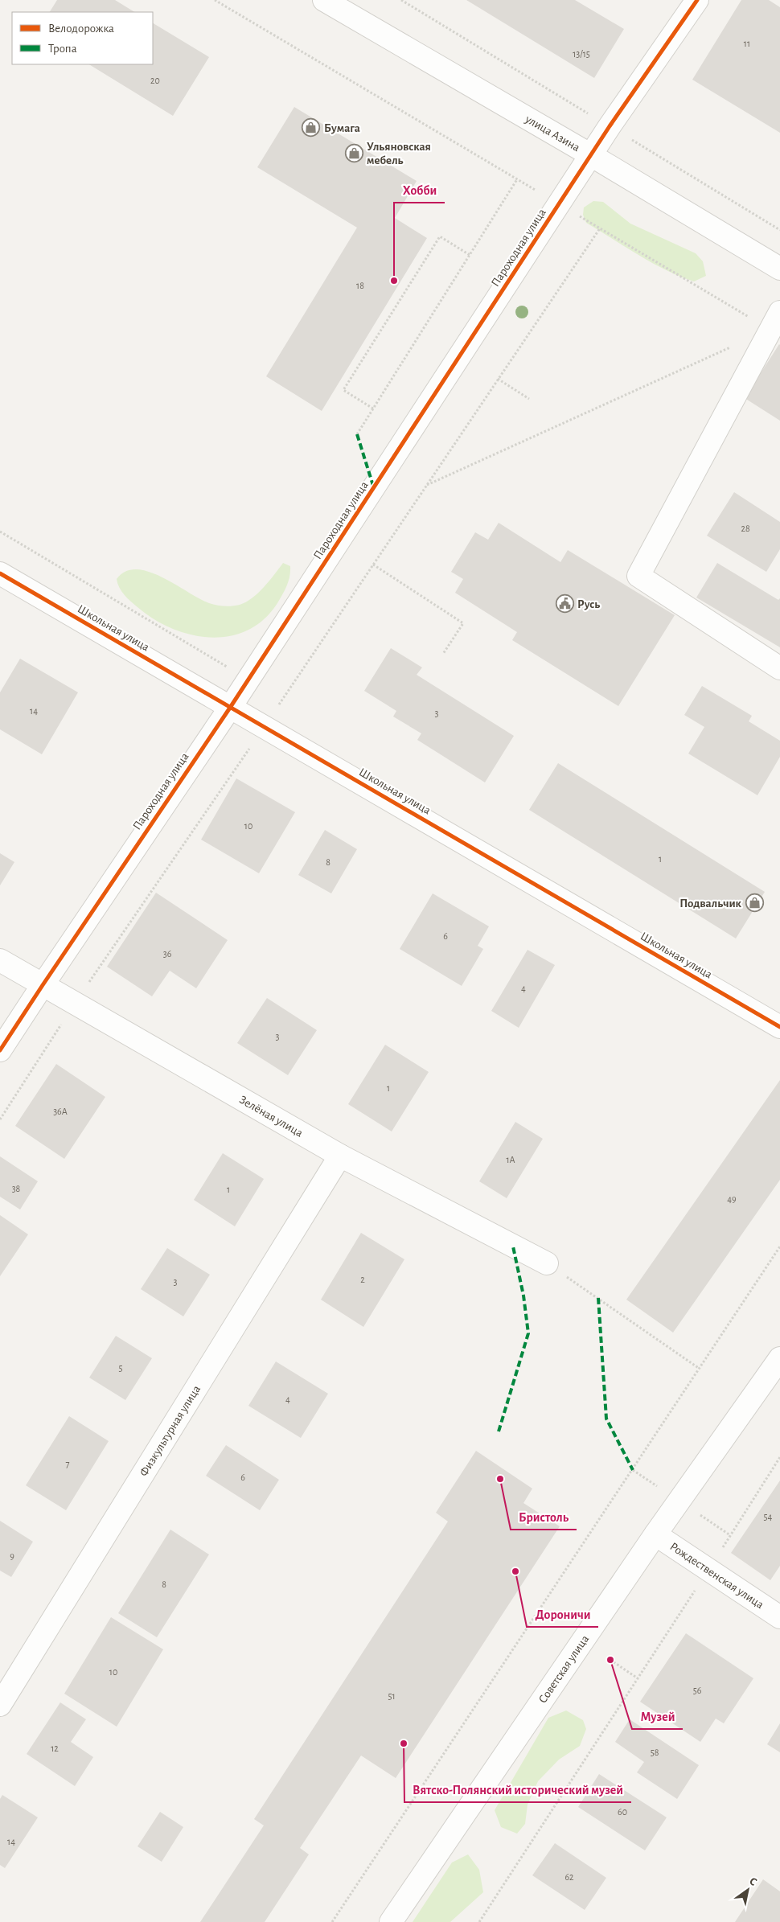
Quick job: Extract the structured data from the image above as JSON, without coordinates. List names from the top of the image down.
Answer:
{
  "streets": {
    "street": [
      "улица Азина",
      "Пароходная улица",
      "Школьная улица",
      "Зелёная улица",
      "Физкультурная улица",
      "Рождественская улица",
      "Советская улица"
    ]
  },
  "crossings": [
    ["улица Азина", "Пароходная улица"],
    ["Пароходная улица", "Школьная улица"],
    ["Пароходная улица", "Зелёная улица"],
    ["Зелёная улица", "Физкультурная улица"],
    ["Рождественская улица", "Советская улица"]
  ],
  "places": {
    "shop": ["Бумага", "Ульяновская мебель", "Подвальчик"],
    "other": [
      "Хобби",
      "Бристоль",
      "Дороничи",
      "Музей",
      "Вятско-Полянский исторический музей"
    ],
    "public building": ["Русь"]
  },
  "house_numbers": [
    "11",
    "13/15",
    "20",
    "18",
    "28",
    "14",
    "3",
    "10",
    "1",
    "8",
    "6",
    "36",
    "4",
    "3",
    "1",
    "36А",
    "1А",
    "38",
    "1",
    "49",
    "2",
    "3",
    "5",
    "4",
    "7",
    "6",
    "54",
    "9",
    "8",
    "10",
    "56",
    "51",
    "12",
    "58",
    "60",
    "14",
    "62"
  ],
  "legend": ["Велодорожка", "Тропа"],
  "north": "top right"
}
